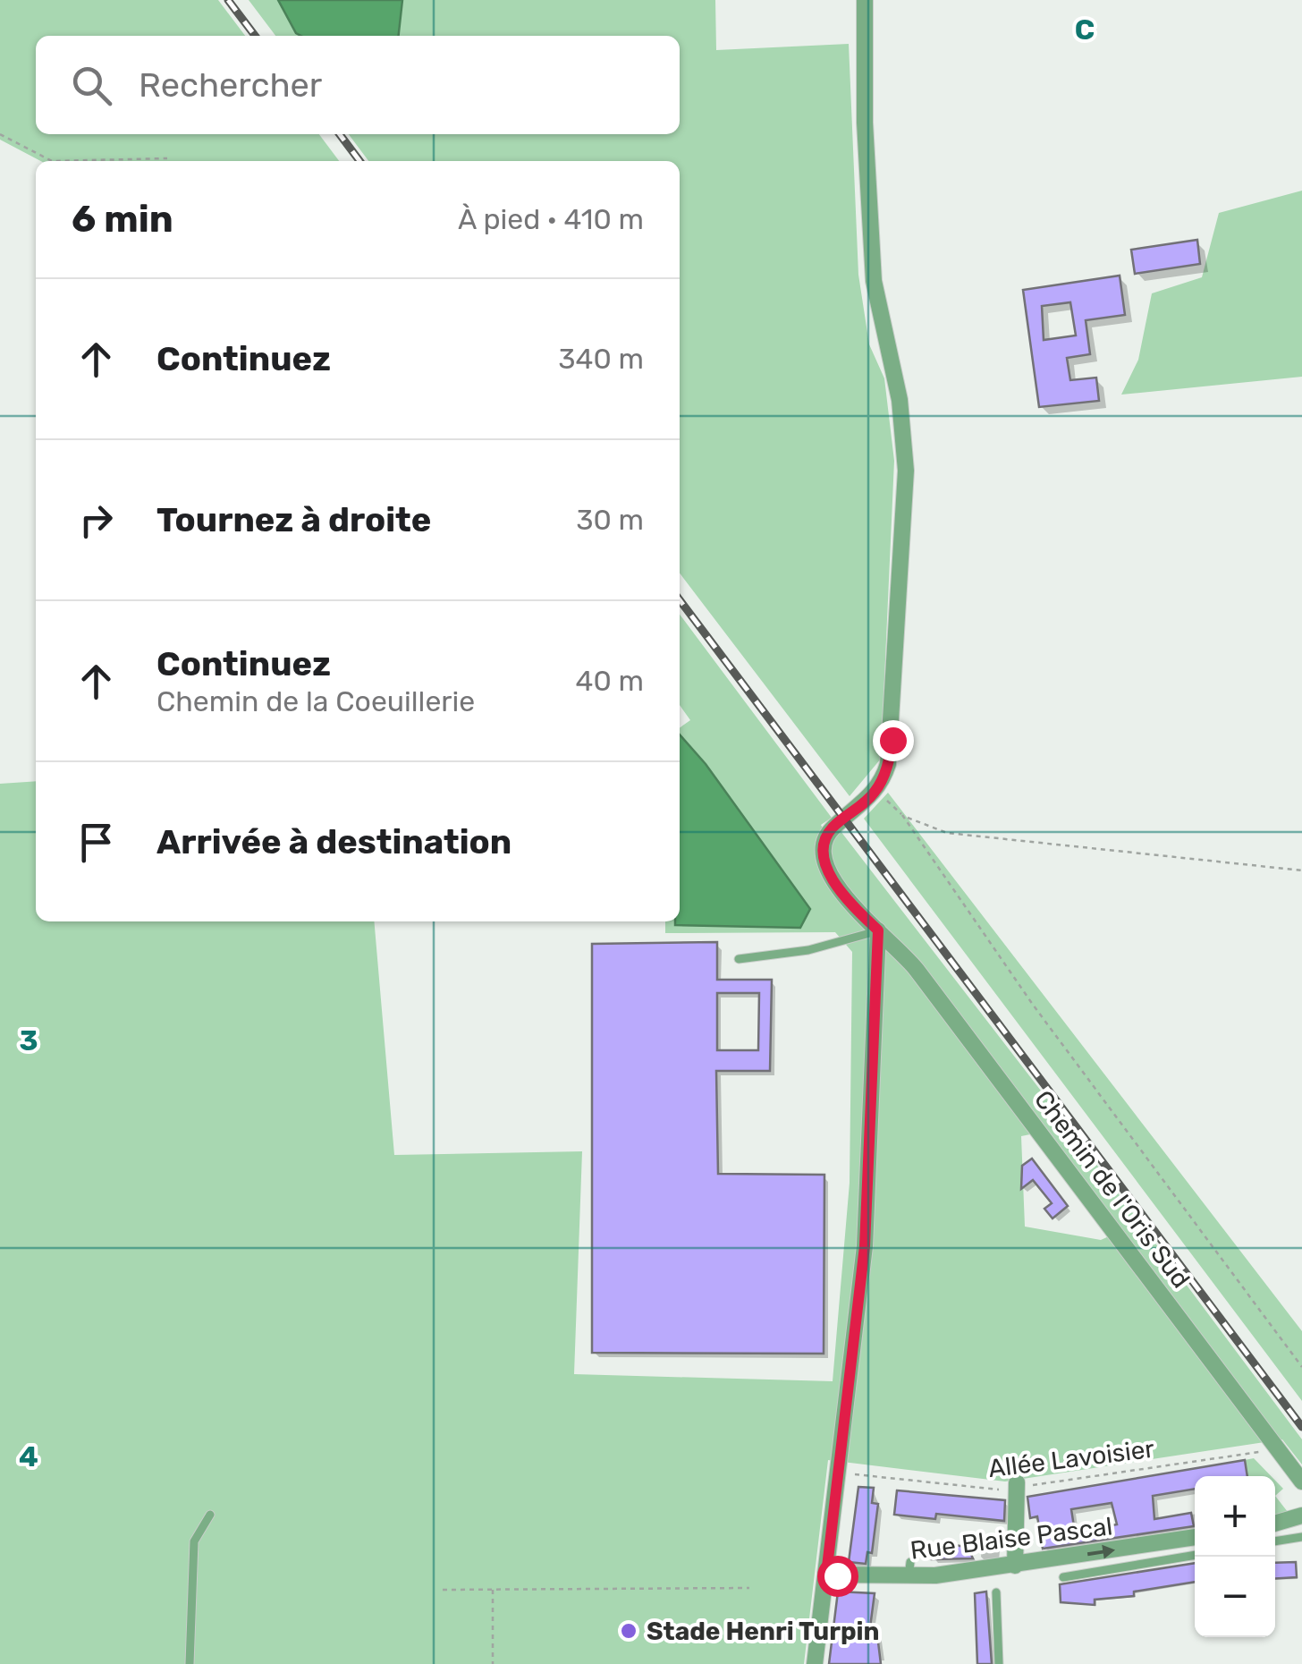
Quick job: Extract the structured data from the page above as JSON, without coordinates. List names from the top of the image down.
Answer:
{
  "streets": {
    "street": ["Chemin de l'Oris Sud", "Rue Blaise Pascal"],
    "path": ["Allée Lavoisier"]
  },
  "one_way": ["Rue Blaise Pascal"],
  "places": ["Stade Henri Turpin"],
  "page": {
    "search": "Rechercher",
    "heading": ["6 min", "À pied · 410 m"],
    "list": [
      ["Continuez", "340 m"],
      ["Tournez à droite", "30 m"],
      ["Continuez", "Chemin de la Coeuillerie", "40 m"],
      "Arrivée à destination"
    ],
    "map_buttons": ["+", "−"]
  },
  "grid": {
    "columns": ["C"],
    "rows": ["3", "4"]
  }
}
